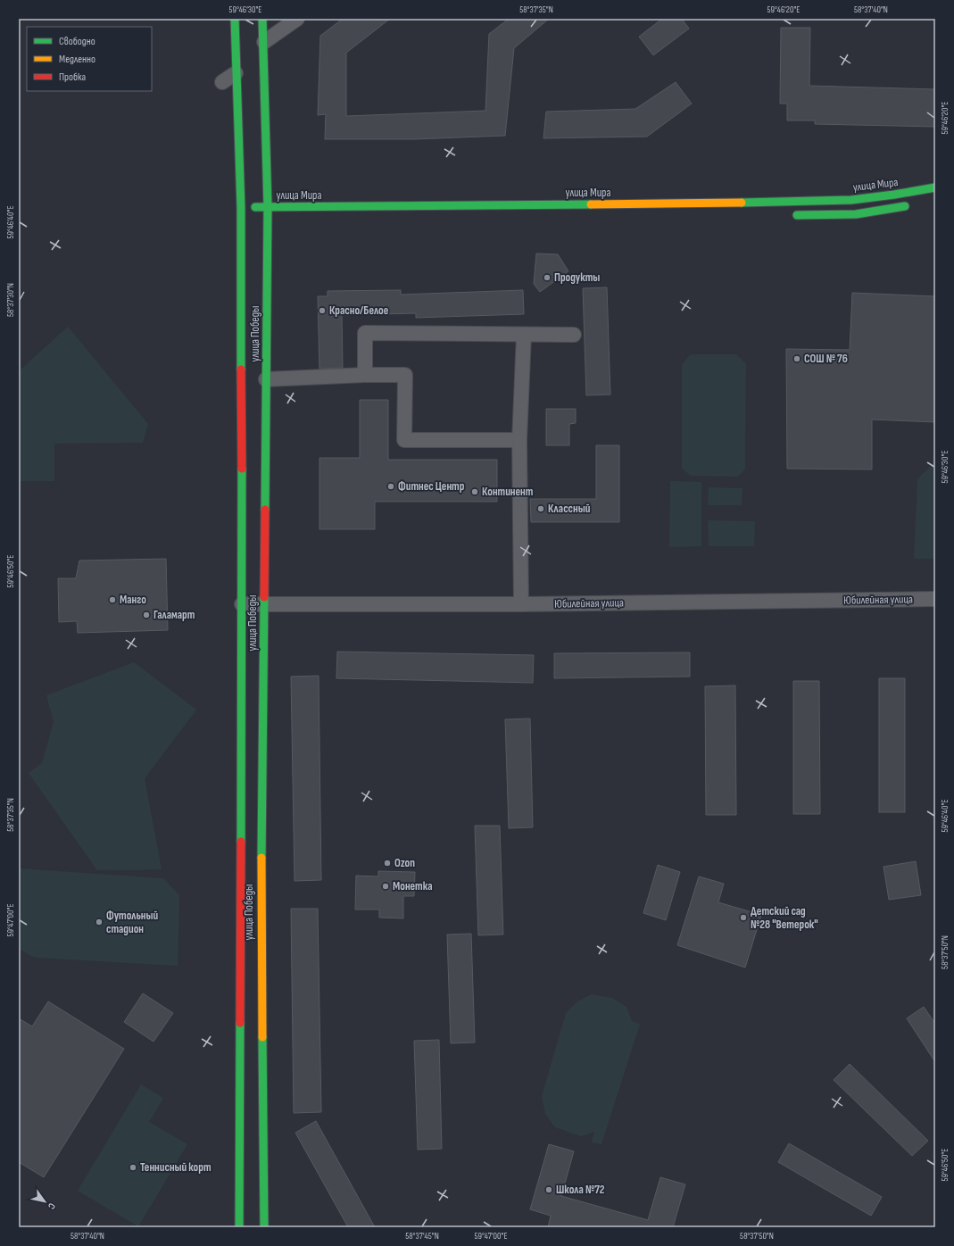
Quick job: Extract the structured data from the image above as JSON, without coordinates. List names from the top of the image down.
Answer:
{
  "streets": {
    "street": ["улица Мира", "улица Победы", "Юбилейная улица"]
  },
  "crossings": [
    ["улица Мира", "улица Победы"],
    ["улица Победы", "Юбилейная улица"]
  ],
  "places": [
    "Продукты",
    "Красно/Белое",
    "СОШ № 76",
    "Фитнес Центр",
    "Континент",
    "Классный",
    "Манго",
    "Галамарт",
    "Ozon",
    "Монетка",
    "Детский сад №28 \"Ветерок\"",
    "Футольный стадион",
    "Теннисный корт",
    "Школа №72"
  ],
  "legend": ["Свободно", "Медленно", "Пробка"],
  "north": "bottom right",
  "coordinates": [
    "59°46'30\"E",
    "58°37'35\"N",
    "59°46'20\"E",
    "58°37'40\"N",
    "59°46'40\"E",
    "58°37'30\"N",
    "59°46'50\"E",
    "59°47'00\"E",
    "58°37'50\"N",
    "58°37'45\"N"
  ]
}
